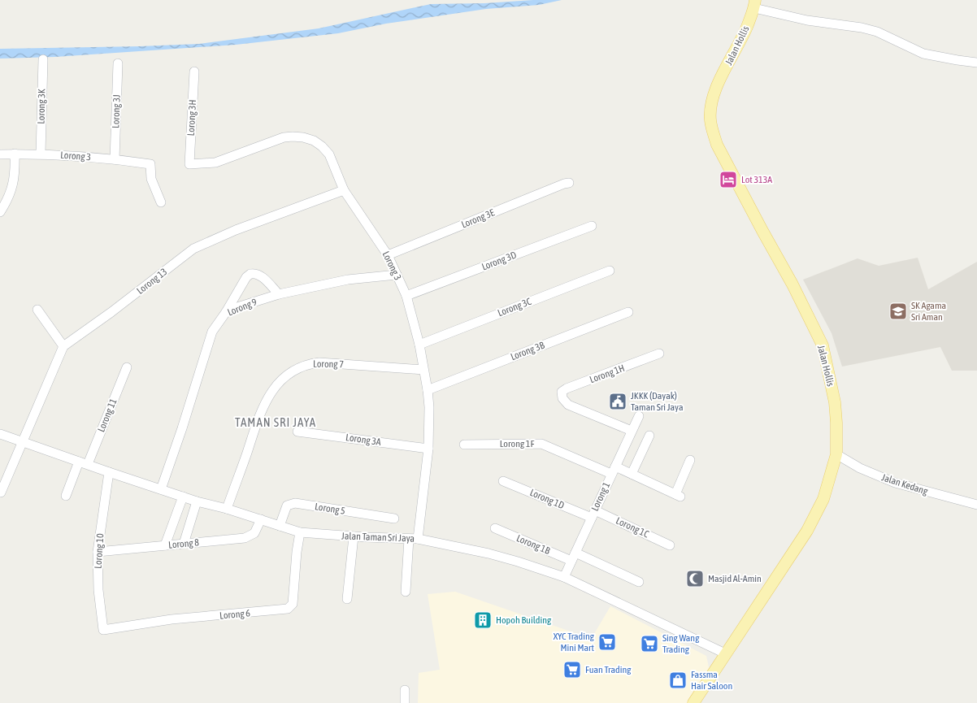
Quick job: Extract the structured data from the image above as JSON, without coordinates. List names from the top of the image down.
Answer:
{
  "streets": {
    "main road": ["Jalan Hollis"],
    "street": [
      "Lorong 3K",
      "Lorong 3J",
      "Lorong 3H",
      "Lorong 3",
      "Lorong 3E",
      "Lorong 3D",
      "Lorong 13",
      "Lorong 9",
      "Lorong 3C",
      "Lorong 3B",
      "Lorong 7",
      "Lorong 1H",
      "Lorong 11",
      "Lorong 3A",
      "Lorong 1F",
      "Jalan Kedang",
      "Lorong 1",
      "Lorong 1D",
      "Lorong 5",
      "Lorong 1C",
      "Jalan Taman Sri Jaya",
      "Lorong 8",
      "Lorong 1B",
      "Lorong 10",
      "Lorong 6"
    ]
  },
  "crossings": [
    ["Jalan Hollis", "Jalan Kedang"],
    ["Jalan Hollis", "Jalan Taman Sri Jaya"],
    ["Lorong 3K", "Lorong 3"],
    ["Lorong 3J", "Lorong 3"],
    ["Lorong 3H", "Lorong 3"],
    ["Lorong 3", "Lorong 3E"],
    ["Lorong 3", "Lorong 3D"],
    ["Lorong 3", "Lorong 13"],
    ["Lorong 3", "Lorong 9"],
    ["Lorong 3", "Lorong 3C"],
    ["Lorong 3", "Lorong 3B"],
    ["Lorong 3", "Lorong 7"],
    ["Lorong 3", "Lorong 3A"],
    ["Lorong 3", "Jalan Taman Sri Jaya"],
    ["Lorong 9", "Jalan Taman Sri Jaya"],
    ["Lorong 7", "Jalan Taman Sri Jaya"],
    ["Lorong 1H", "Lorong 1"],
    ["Lorong 11", "Jalan Taman Sri Jaya"],
    ["Lorong 1F", "Lorong 1"],
    ["Lorong 1", "Lorong 1D"],
    ["Lorong 1", "Lorong 1C"],
    ["Lorong 1", "Jalan Taman Sri Jaya"],
    ["Lorong 1", "Lorong 1B"],
    ["Lorong 1D", "Lorong 1C"],
    ["Lorong 5", "Jalan Taman Sri Jaya"],
    ["Jalan Taman Sri Jaya", "Lorong 8"],
    ["Jalan Taman Sri Jaya", "Lorong 10"],
    ["Jalan Taman Sri Jaya", "Lorong 6"],
    ["Lorong 8", "Lorong 10"],
    ["Lorong 10", "Lorong 6"]
  ],
  "districts": ["TAMAN SRI JAYA"],
  "places": {
    "hotel": ["Lot 313A"],
    "school or university": ["SK Agama Sri Aman"],
    "public building": ["JKKK (Dayak) Taman Sri Jaya"],
    "mosque": ["Masjid Al-Amin"],
    "building": ["Hopoh Building"],
    "supermarket": ["XYC Trading Mini Mart", "Sing Wang Trading", "Fuan Trading"],
    "shop": ["Fassma Hair Saloon"]
  }
}
